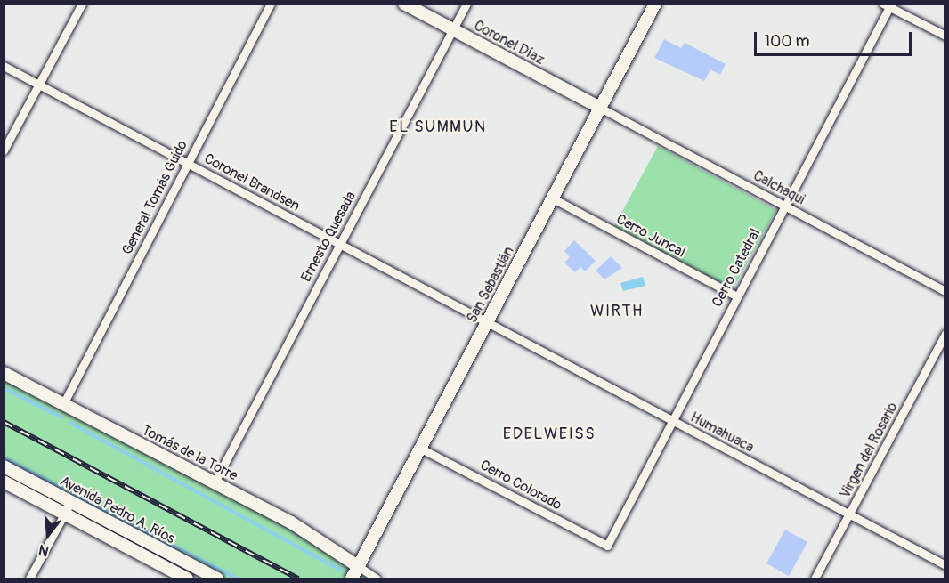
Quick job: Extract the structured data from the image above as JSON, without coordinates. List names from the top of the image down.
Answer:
{
  "streets": {
    "main road": [
      "Coronel Díaz",
      "San Sebastián",
      "Tomás de la Torre",
      "Avenida Pedro A. Ríos"
    ],
    "street": [
      "Coronel Brandsen",
      "Calchaqui",
      "General Tomás Guido",
      "Cerro Juncal",
      "Ernesto Quesada",
      "Cerro Catedral",
      "Humahuaca",
      "Virgen del Rosario",
      "Cerro Colorado"
    ]
  },
  "crossings": [
    ["Coronel Díaz", "Calchaqui"],
    ["Coronel Díaz", "Ernesto Quesada"],
    ["Coronel Díaz", "San Sebastián"],
    ["Coronel Brandsen", "General Tomás Guido"],
    ["Coronel Brandsen", "Ernesto Quesada"],
    ["Coronel Brandsen", "San Sebastián"],
    ["Coronel Brandsen", "Humahuaca"],
    ["Calchaqui", "Cerro Catedral"],
    ["Calchaqui", "San Sebastián"],
    ["General Tomás Guido", "Tomás de la Torre"],
    ["Cerro Juncal", "Cerro Catedral"],
    ["Cerro Juncal", "San Sebastián"],
    ["Ernesto Quesada", "Tomás de la Torre"],
    ["Cerro Catedral", "Humahuaca"],
    ["Cerro Catedral", "Cerro Colorado"],
    ["San Sebastián", "Humahuaca"],
    ["San Sebastián", "Tomás de la Torre"],
    ["San Sebastián", "Cerro Colorado"],
    ["Humahuaca", "Virgen del Rosario"]
  ],
  "districts": ["EL SUMMUN", "WIRTH", "EDELWEISS"],
  "scale_bar": "100 m",
  "north": "bottom"
}
